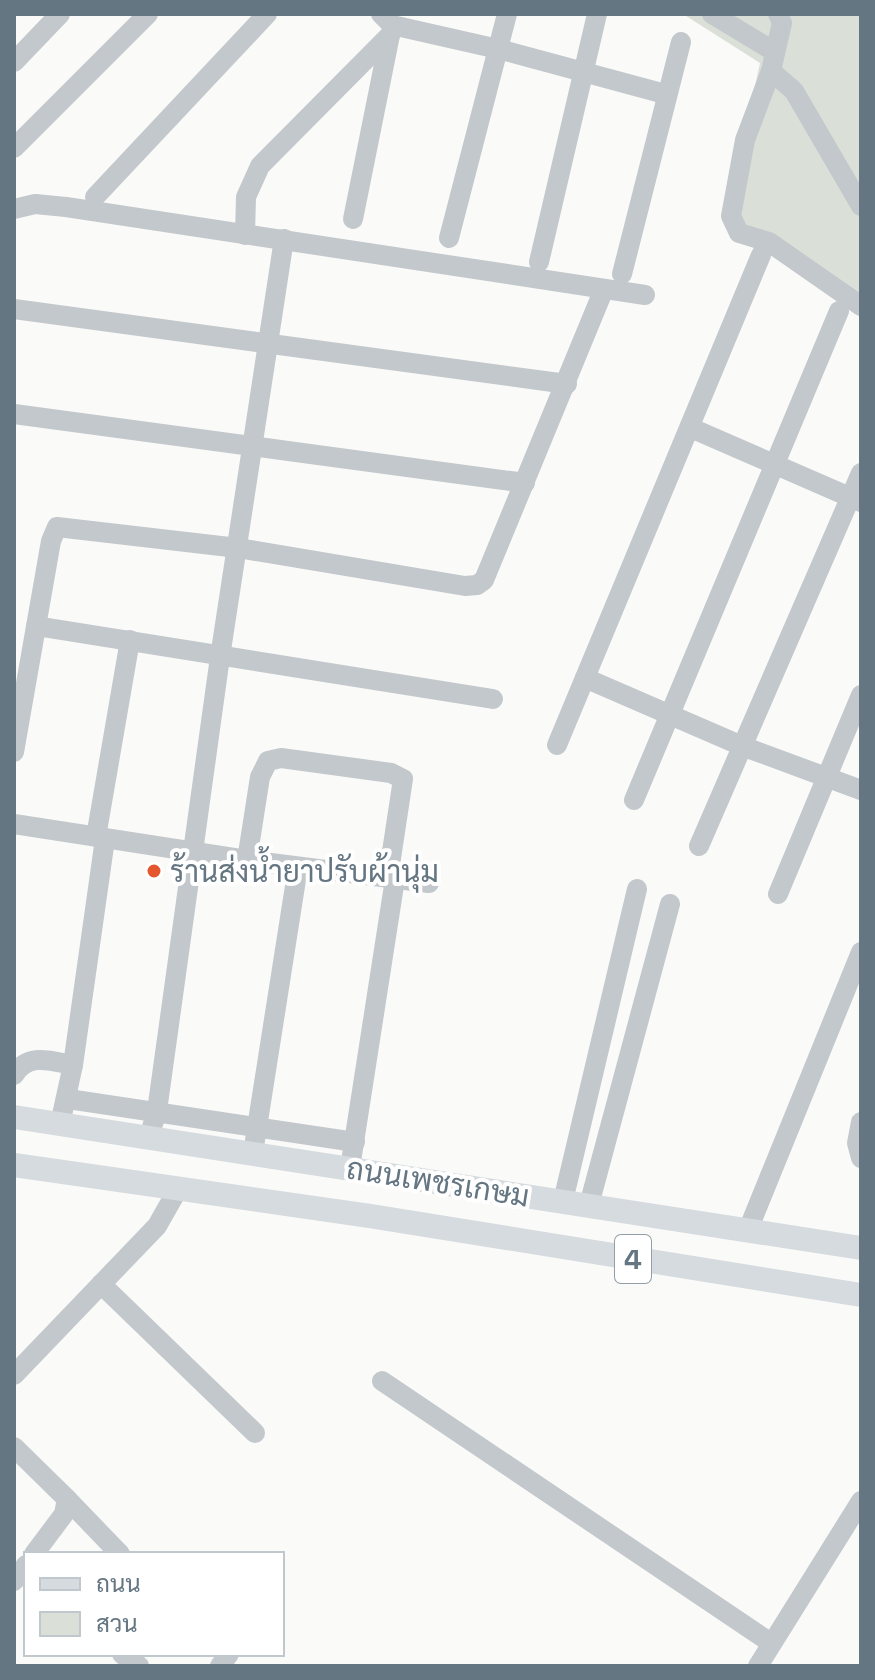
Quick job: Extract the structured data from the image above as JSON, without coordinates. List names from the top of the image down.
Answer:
{
  "streets": {
    "main road": ["ถนนเพชรเกษม", "4"]
  },
  "places": ["ร้านส่งน้ำยาปรับผ้านุ่ม"],
  "legend": ["ถนน", "สวน"]
}
